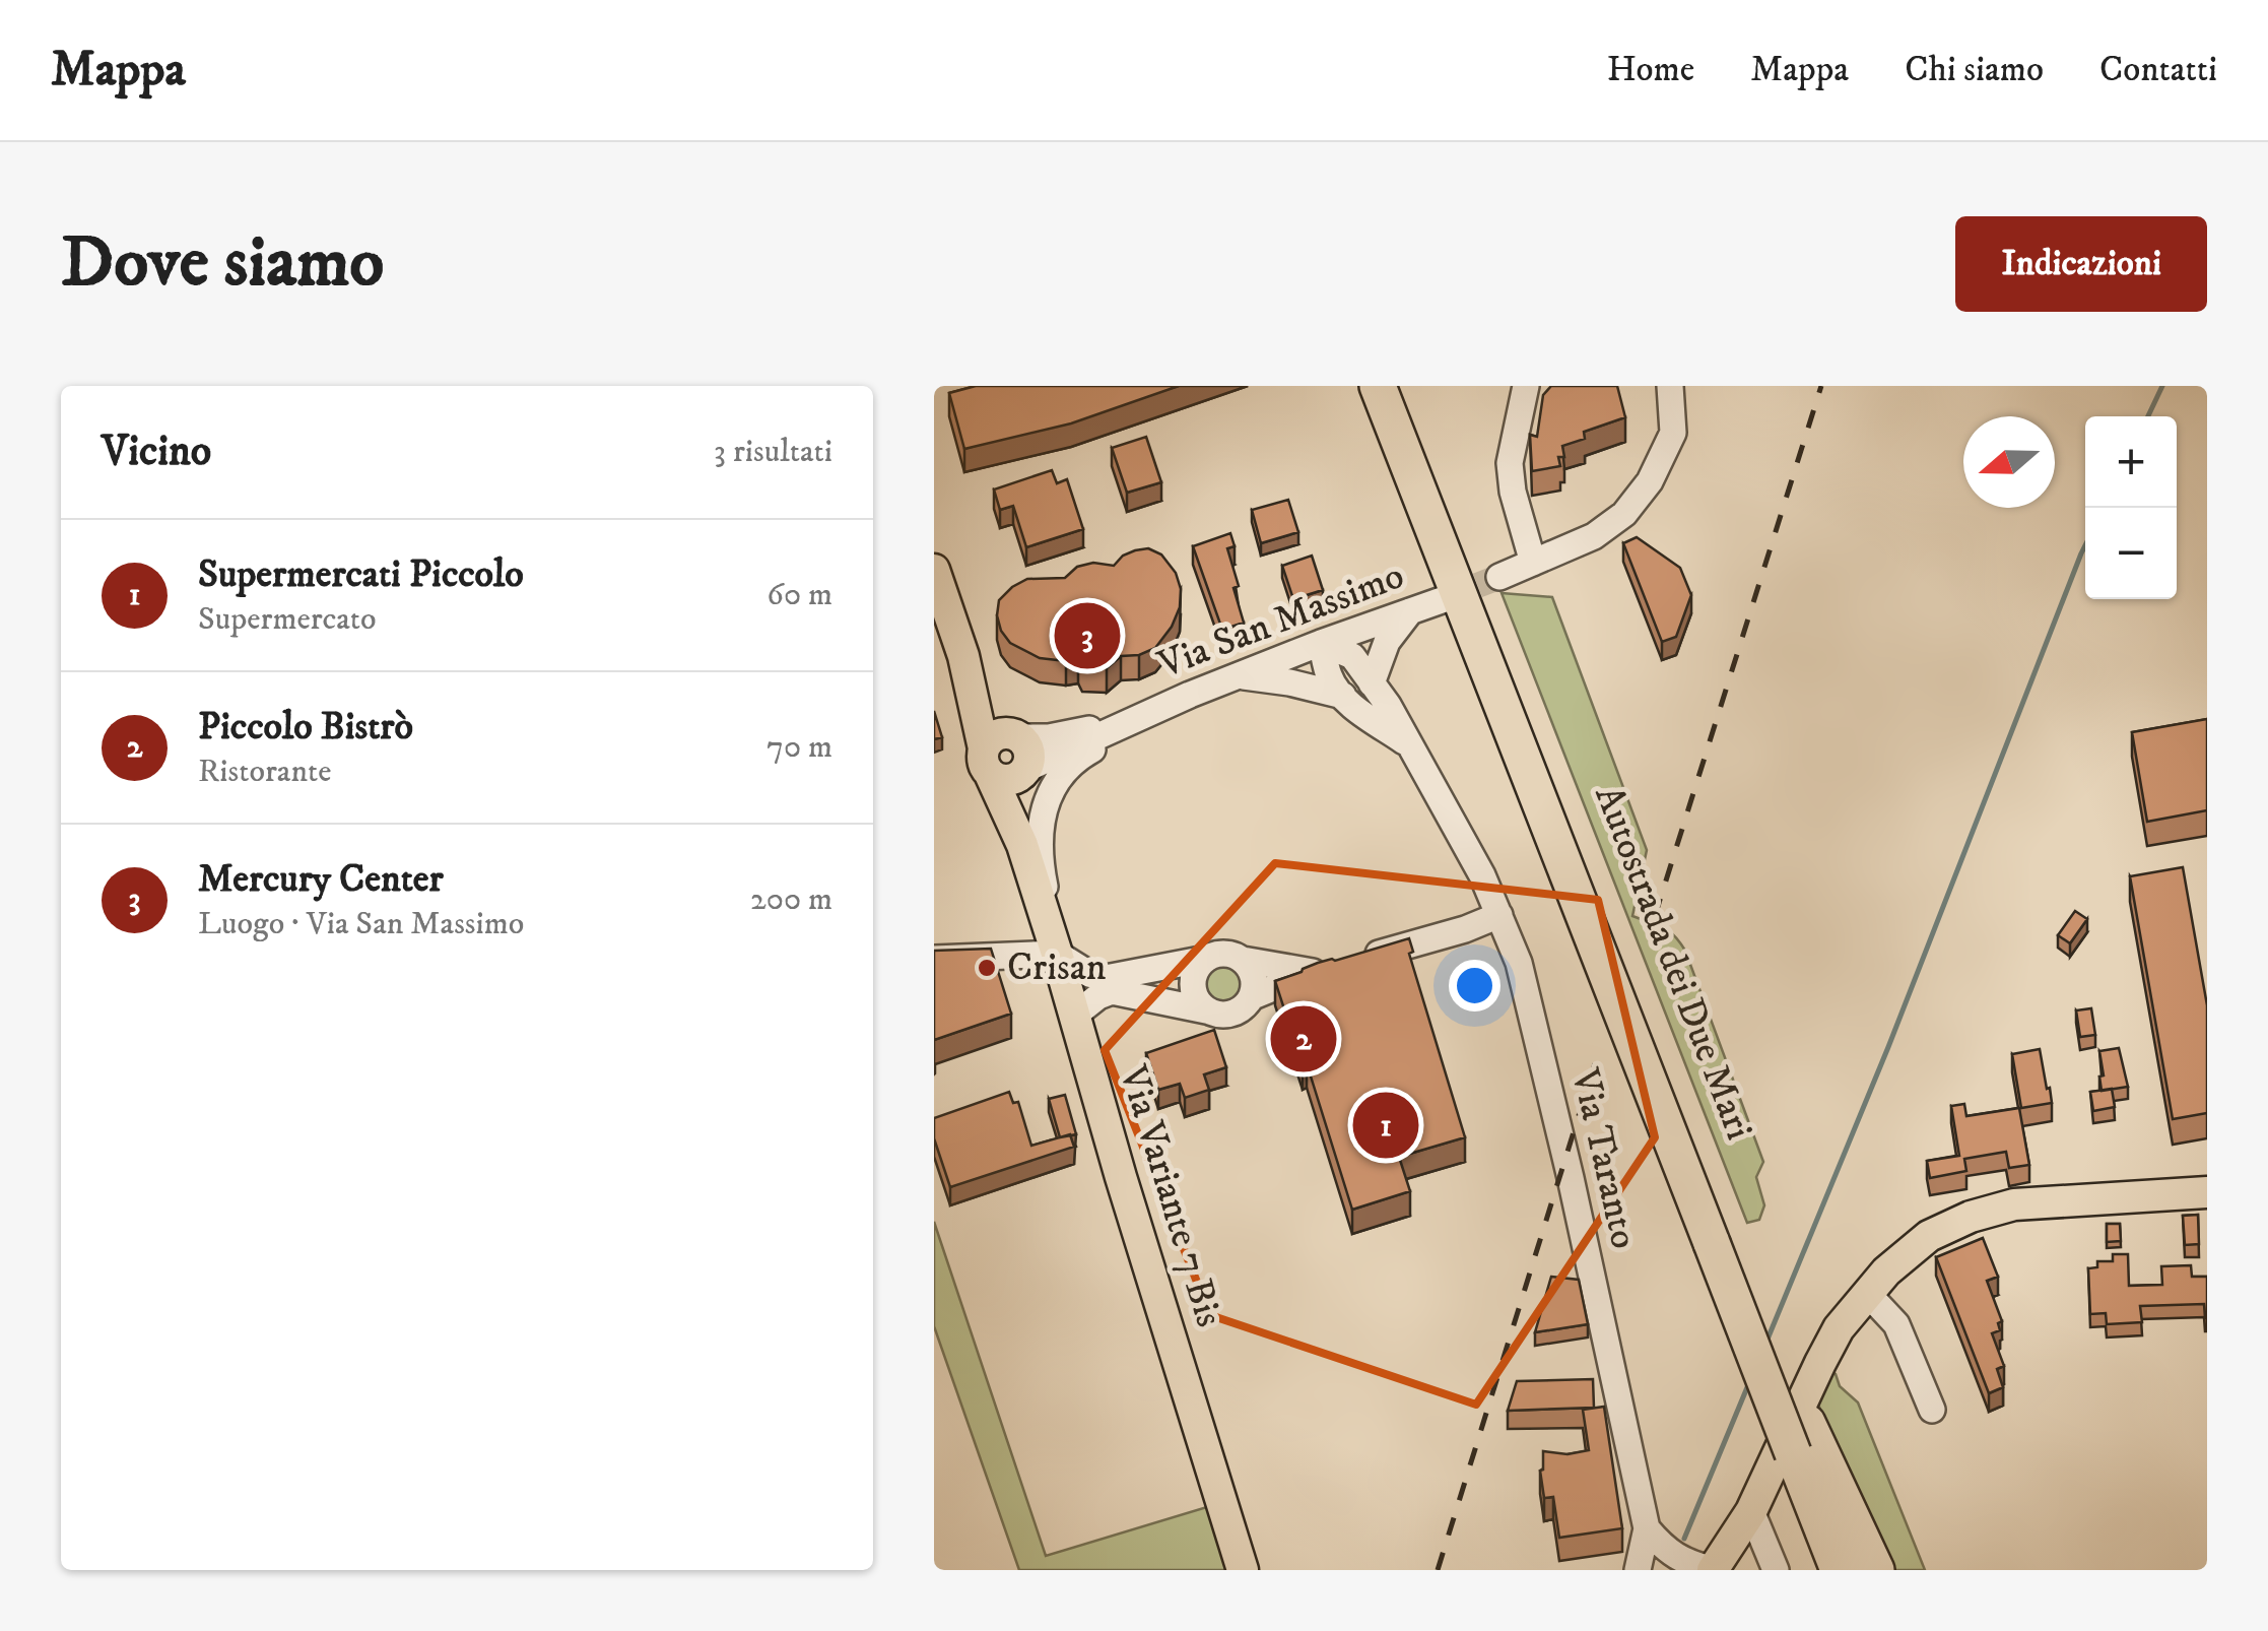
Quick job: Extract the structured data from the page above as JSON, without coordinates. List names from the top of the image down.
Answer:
{
  "streets": {
    "highway": ["Autostrada dei Due Mari"],
    "main road": ["Via Variante 7 Bis"],
    "street": ["Via San Massimo", "Via Taranto"]
  },
  "crossings": [
    ["Via San Massimo", "Via Taranto"],
    ["Via San Massimo", "Via Variante 7 Bis"]
  ],
  "places": ["Crisan"],
  "north": "left",
  "page": {
    "header": "Mappa",
    "nav": [
      "Home",
      "Mappa",
      "Chi siamo",
      "Contatti"
    ],
    "buttons": "Indicazioni",
    "title": "Dove siamo",
    "heading": ["Vicino", "3 risultati"],
    "map_buttons": ["+", "−"],
    "list": [
      {
        "mark": "1",
        "name": "Supermercati Piccolo",
        "note": "Supermercato",
        "value": "60 m"
      },
      {
        "mark": "2",
        "name": "Piccolo Bistrò",
        "note": "Ristorante",
        "value": "70 m"
      },
      {
        "mark": "3",
        "name": "Mercury Center",
        "note": "Luogo · Via San Massimo",
        "value": "200 m"
      }
    ],
    "pins": ["3", "2", "1"]
  }
}
